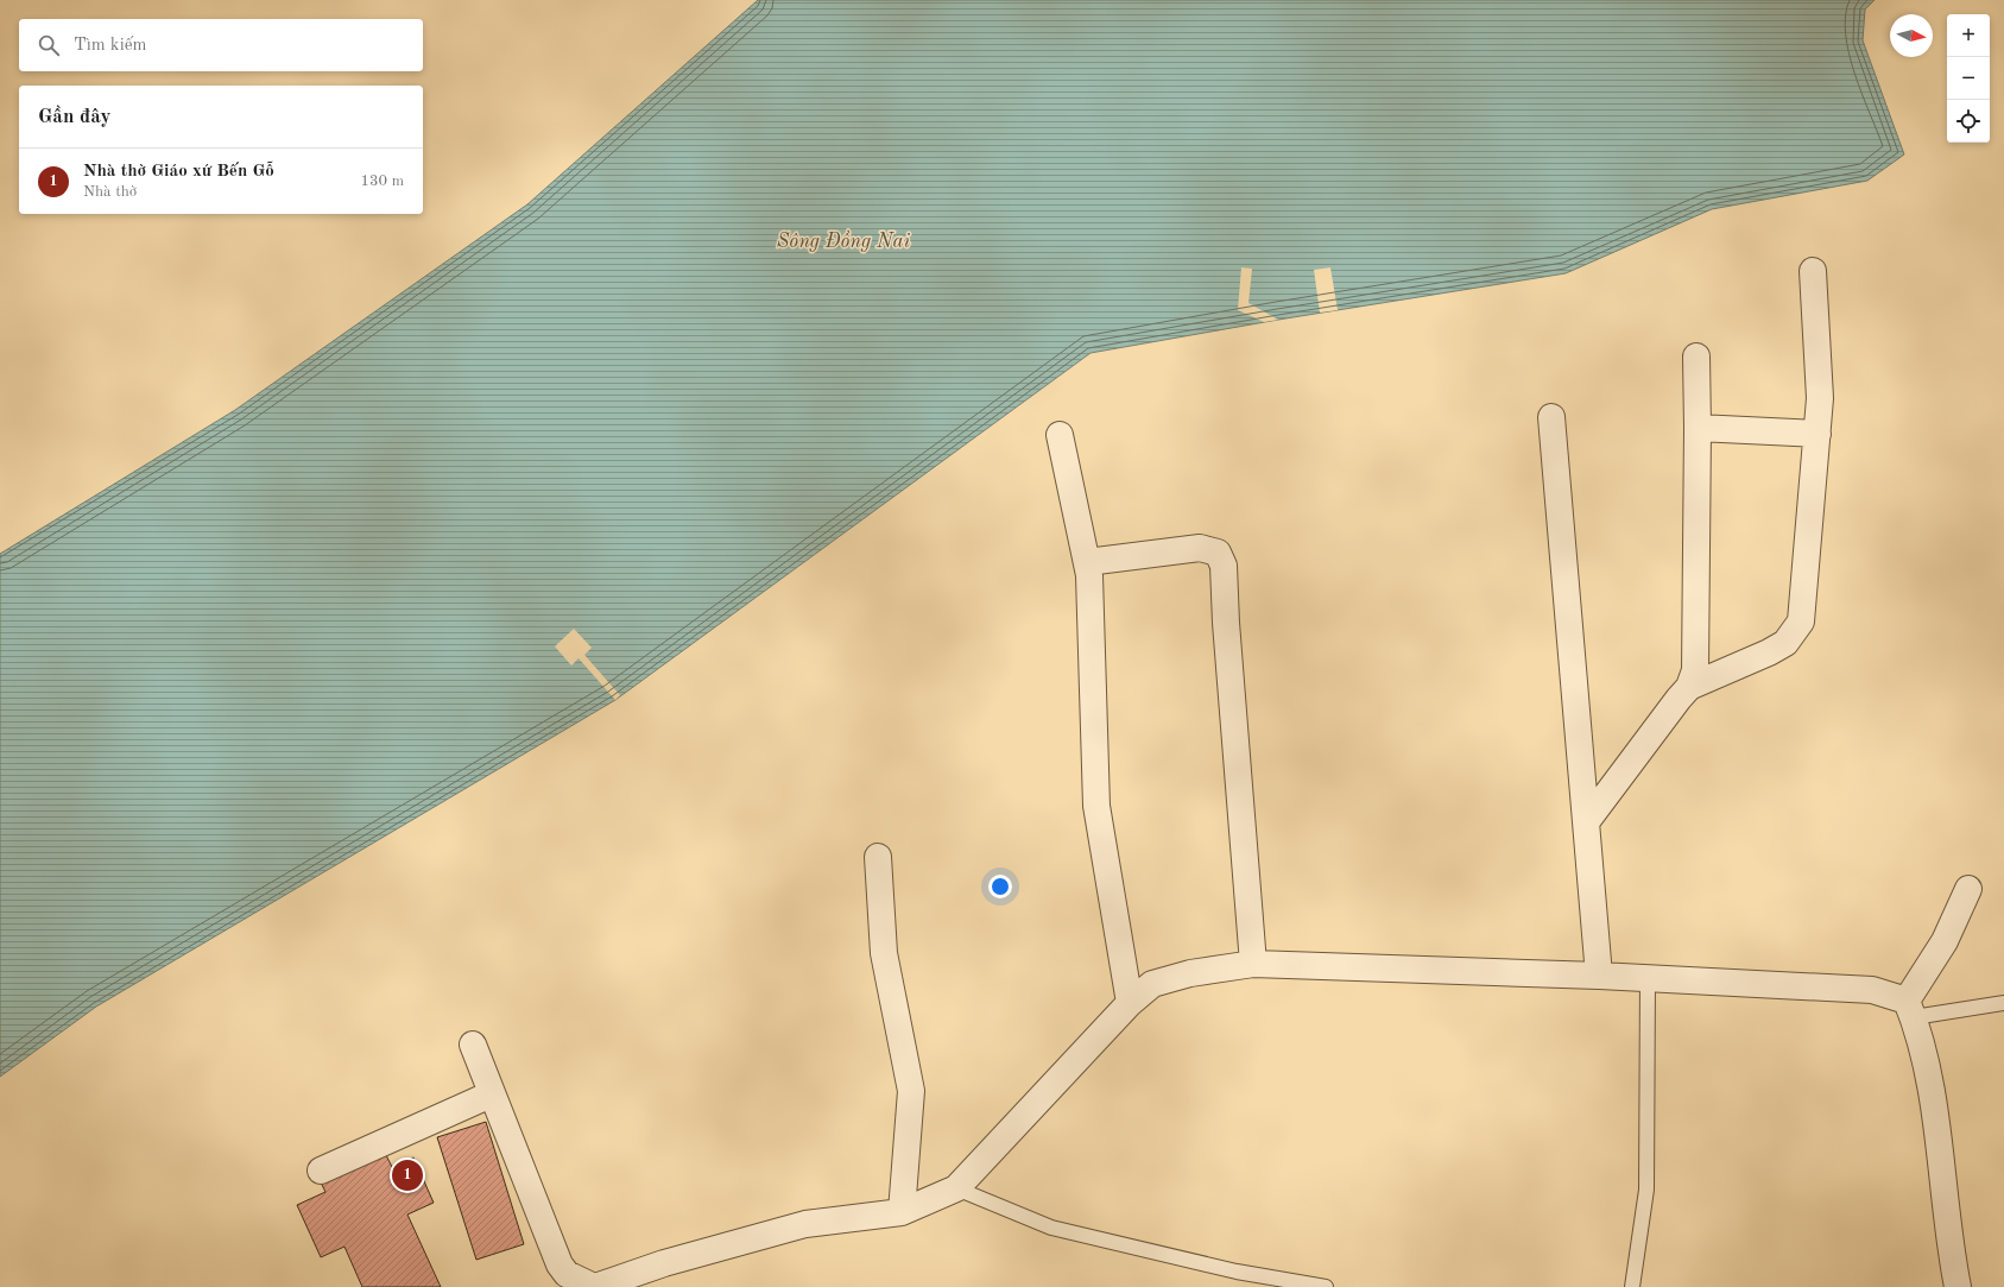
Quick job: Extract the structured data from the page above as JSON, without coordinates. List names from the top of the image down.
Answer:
{
  "water": ["Sông Đồng Nai"],
  "north": "right",
  "page": {
    "map_buttons": ["+", "−"],
    "search": "Tìm kiếm",
    "heading": "Gần đây",
    "list": [
      {
        "mark": "1",
        "name": "Nhà thờ Giáo xứ Bến Gỗ",
        "note": "Nhà thờ",
        "value": "130 m"
      }
    ],
    "pins": "1"
  }
}
